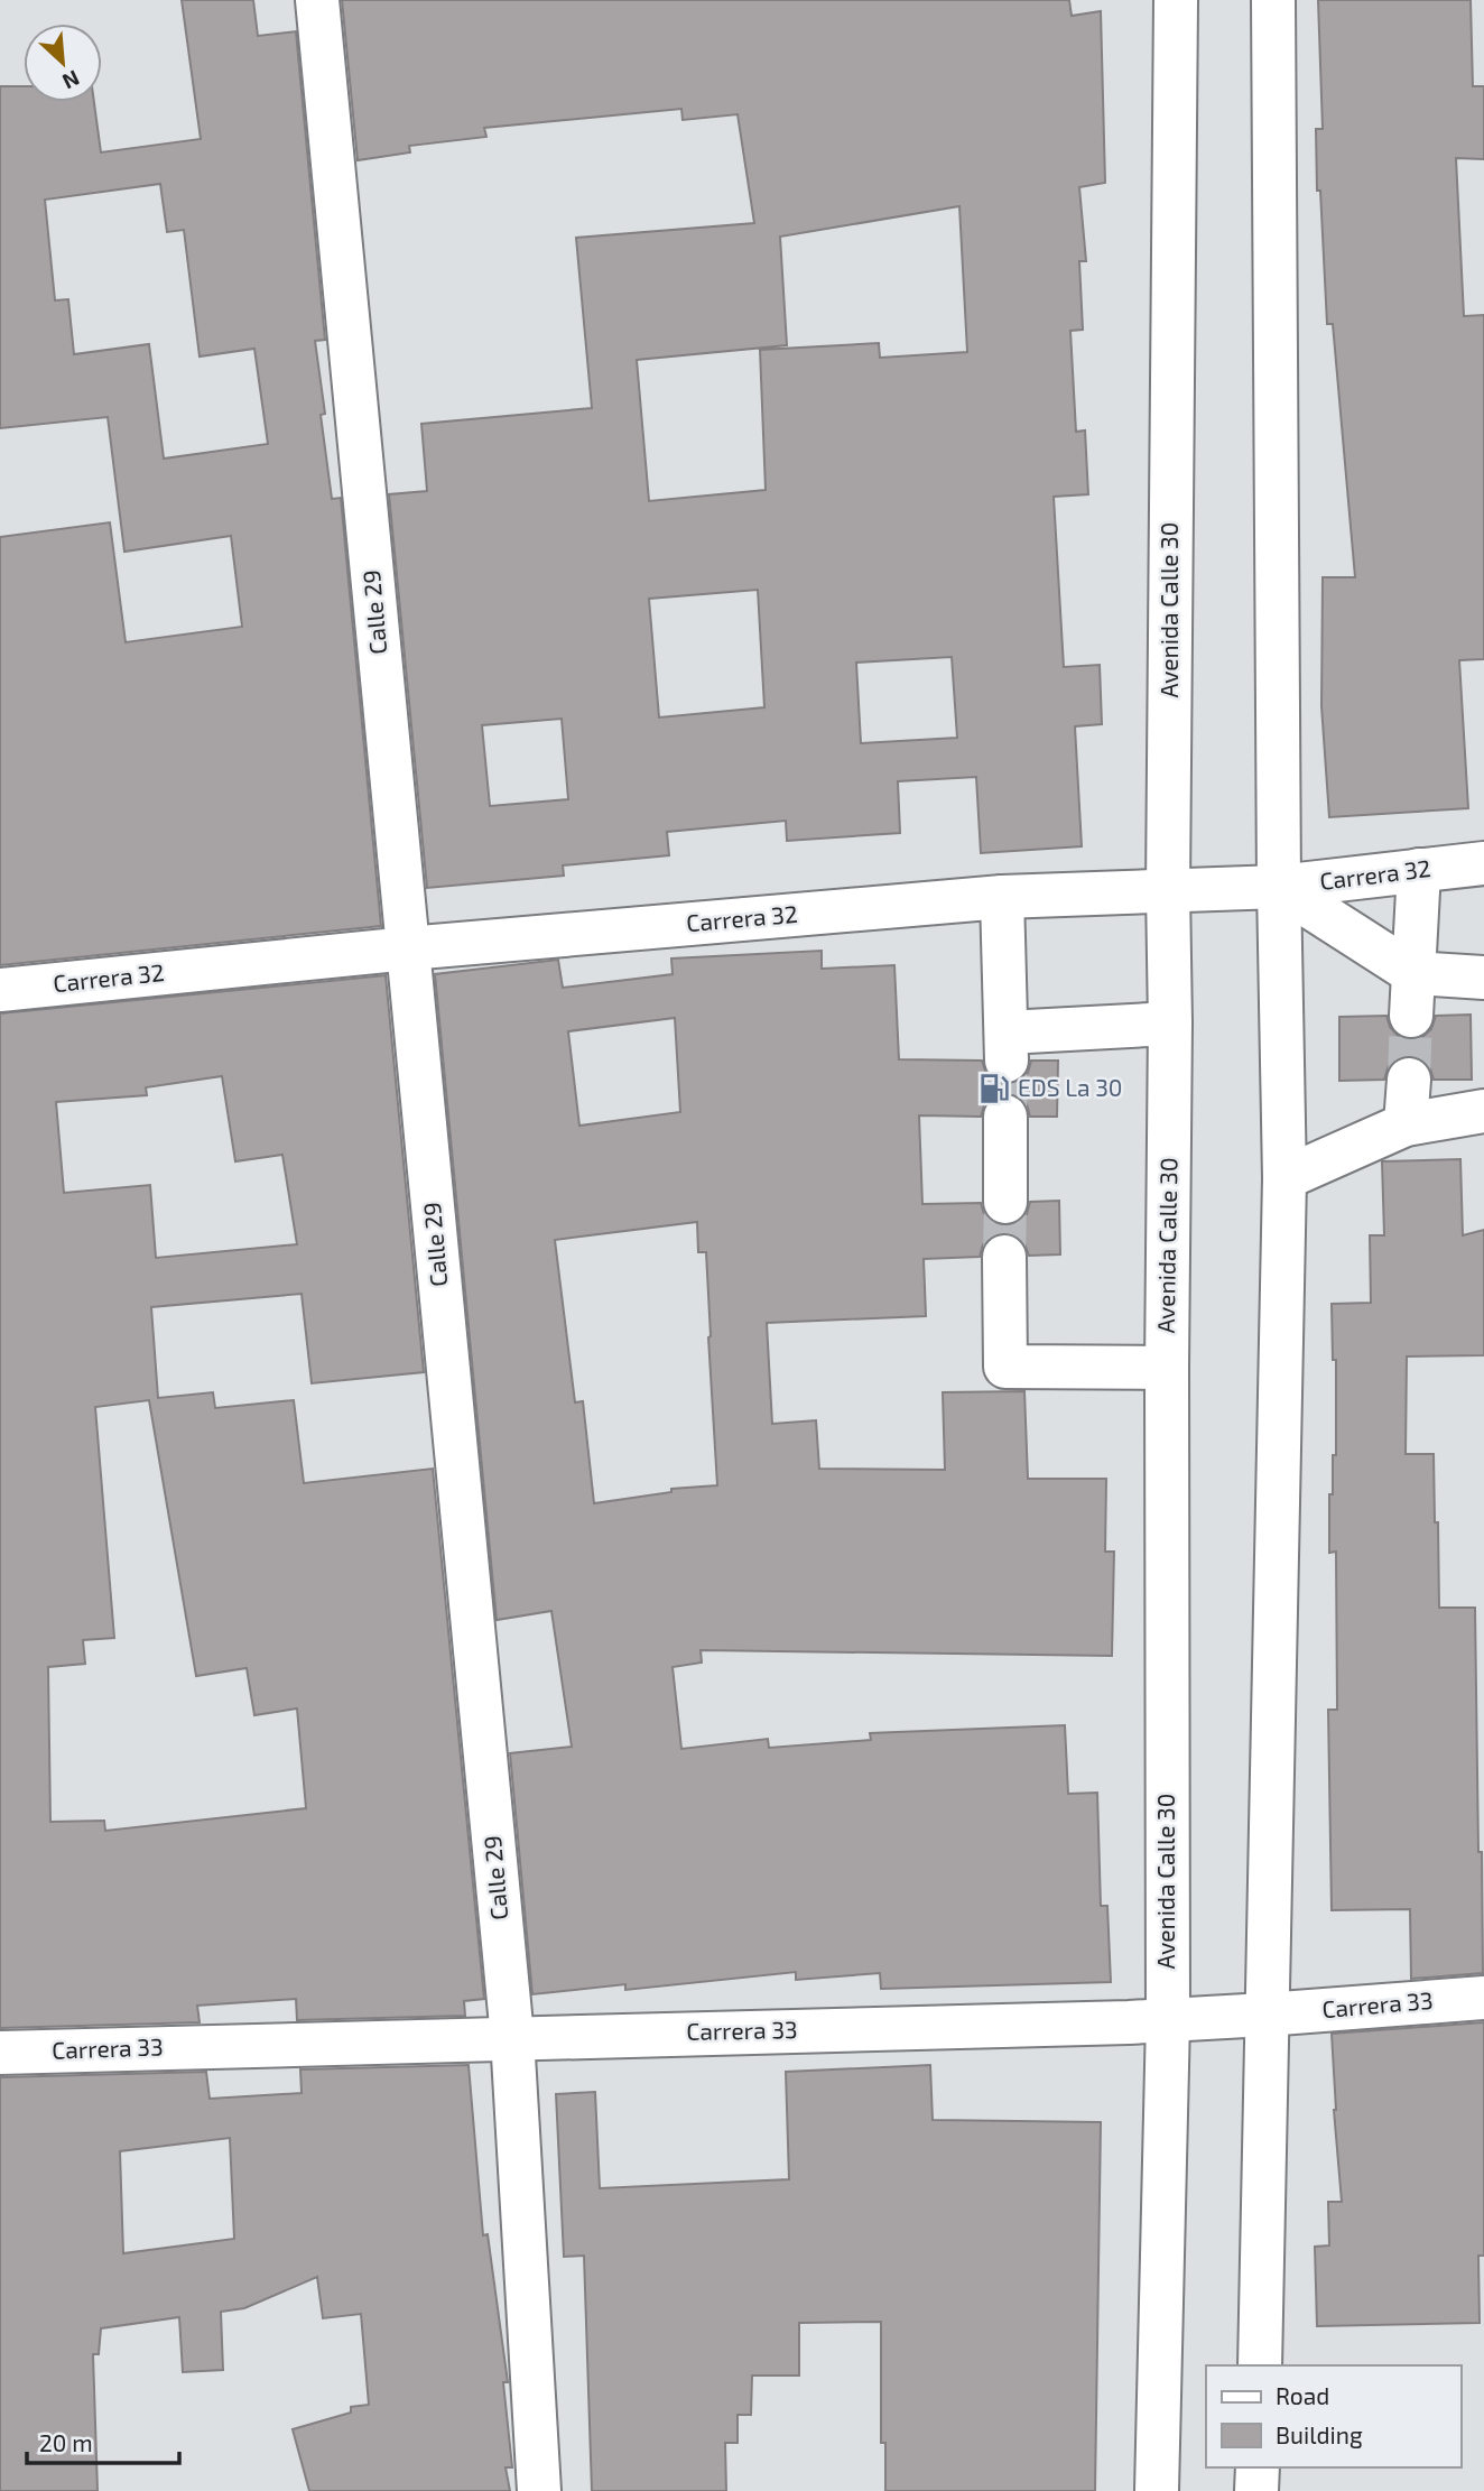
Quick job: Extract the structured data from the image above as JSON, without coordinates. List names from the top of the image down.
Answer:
{
  "streets": {
    "main road": [
      "Avenida Calle 30",
      "Calle 29",
      "Carrera 32",
      "Carrera 33"
    ]
  },
  "crossings": [
    ["Avenida Calle 30", "Carrera 32"],
    ["Avenida Calle 30", "Carrera 33"],
    ["Calle 29", "Carrera 32"],
    ["Calle 29", "Carrera 33"]
  ],
  "places": {
    "fuel station": ["EDS La 30"]
  },
  "legend": ["Road", "Building"],
  "scale_bar": "20 m",
  "north": "bottom right"
}
